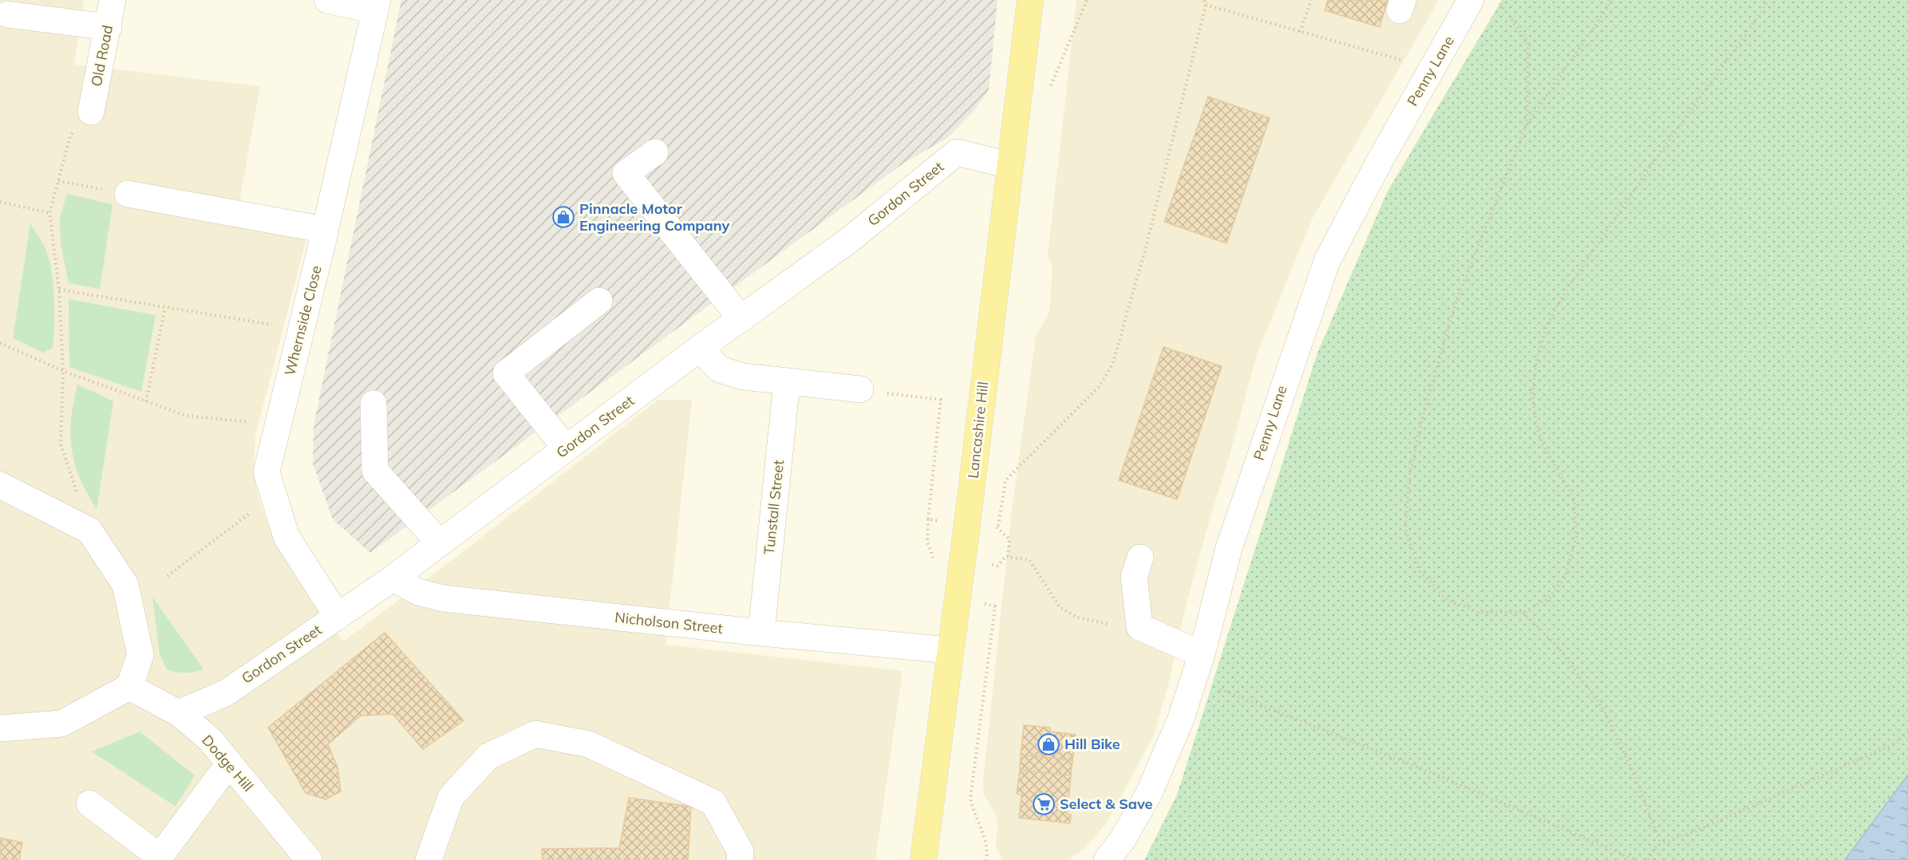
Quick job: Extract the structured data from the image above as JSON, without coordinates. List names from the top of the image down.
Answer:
{
  "streets": {
    "main road": ["Lancashire Hill"],
    "street": [
      "Old Road",
      "Penny Lane",
      "Gordon Street",
      "Whernside Close",
      "Tunstall Street",
      "Nicholson Street",
      "Dodge Hill"
    ]
  },
  "crossings": [
    ["Gordon Street", "Whernside Close"],
    ["Gordon Street", "Lancashire Hill"],
    ["Gordon Street", "Nicholson Street"],
    ["Gordon Street", "Dodge Hill"],
    ["Lancashire Hill", "Nicholson Street"],
    ["Tunstall Street", "Nicholson Street"]
  ],
  "places": {
    "shop": ["Pinnacle Motor Engineering Company", "Hill Bike"],
    "supermarket": ["Select & Save"]
  }
}
